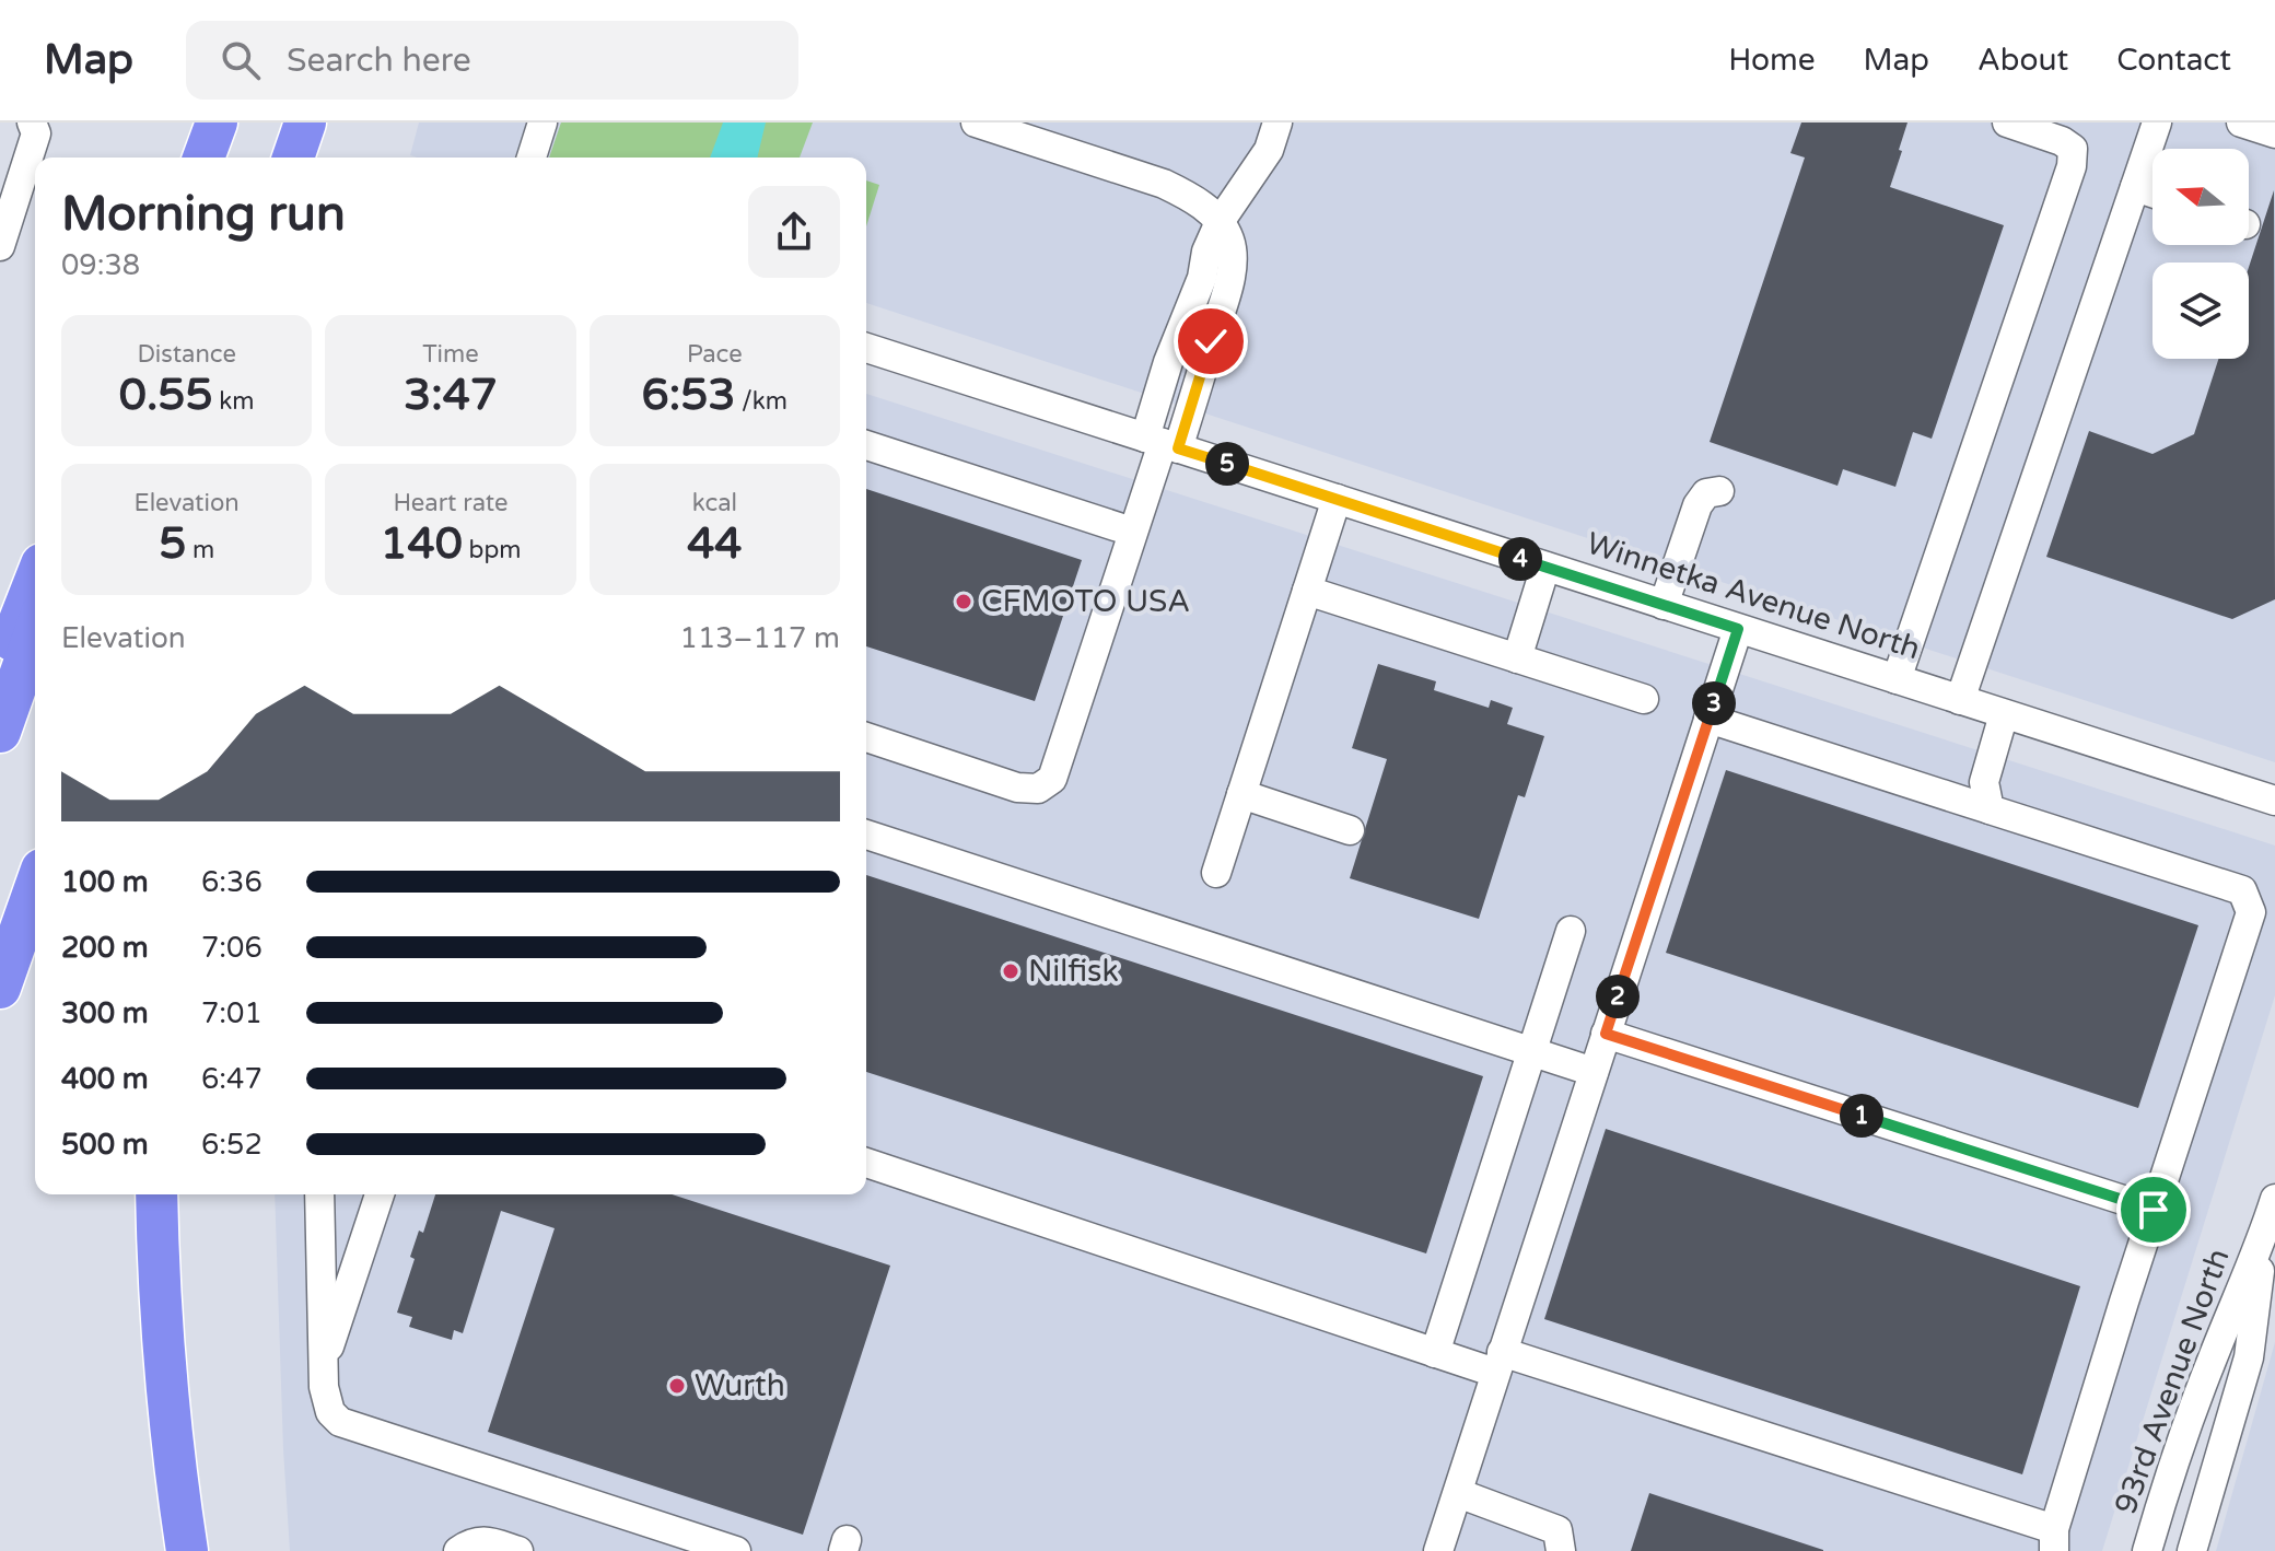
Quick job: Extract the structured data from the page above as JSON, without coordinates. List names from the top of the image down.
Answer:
{
  "streets": {
    "street": ["Winnetka Avenue North", "93rd Avenue North"]
  },
  "places": ["CFMOTO USA", "Nilfisk", "Wurth"],
  "north": "left",
  "page": {
    "header": "Map",
    "search": "Search here",
    "nav": [
      "Home",
      "Map",
      "About",
      "Contact"
    ],
    "heading": ["Morning run", "09:38"],
    "stats": [
      ["Distance", "0.55 km"],
      ["Time", "3:47"],
      ["Pace", "6:53 /km"],
      ["Elevation", "5 m"],
      ["Heart rate", "140 bpm"],
      ["kcal", "44"]
    ],
    "pins": [
      "5",
      "4",
      "3",
      "2",
      "1"
    ],
    "chart": ["Elevation", "113–117 m"],
    "list": [
      {
        "name": "100 m",
        "note": "6:36"
      },
      {
        "name": "200 m",
        "note": "7:06"
      },
      {
        "name": "300 m",
        "note": "7:01"
      },
      {
        "name": "400 m",
        "note": "6:47"
      },
      {
        "name": "500 m",
        "note": "6:52"
      }
    ]
  }
}
